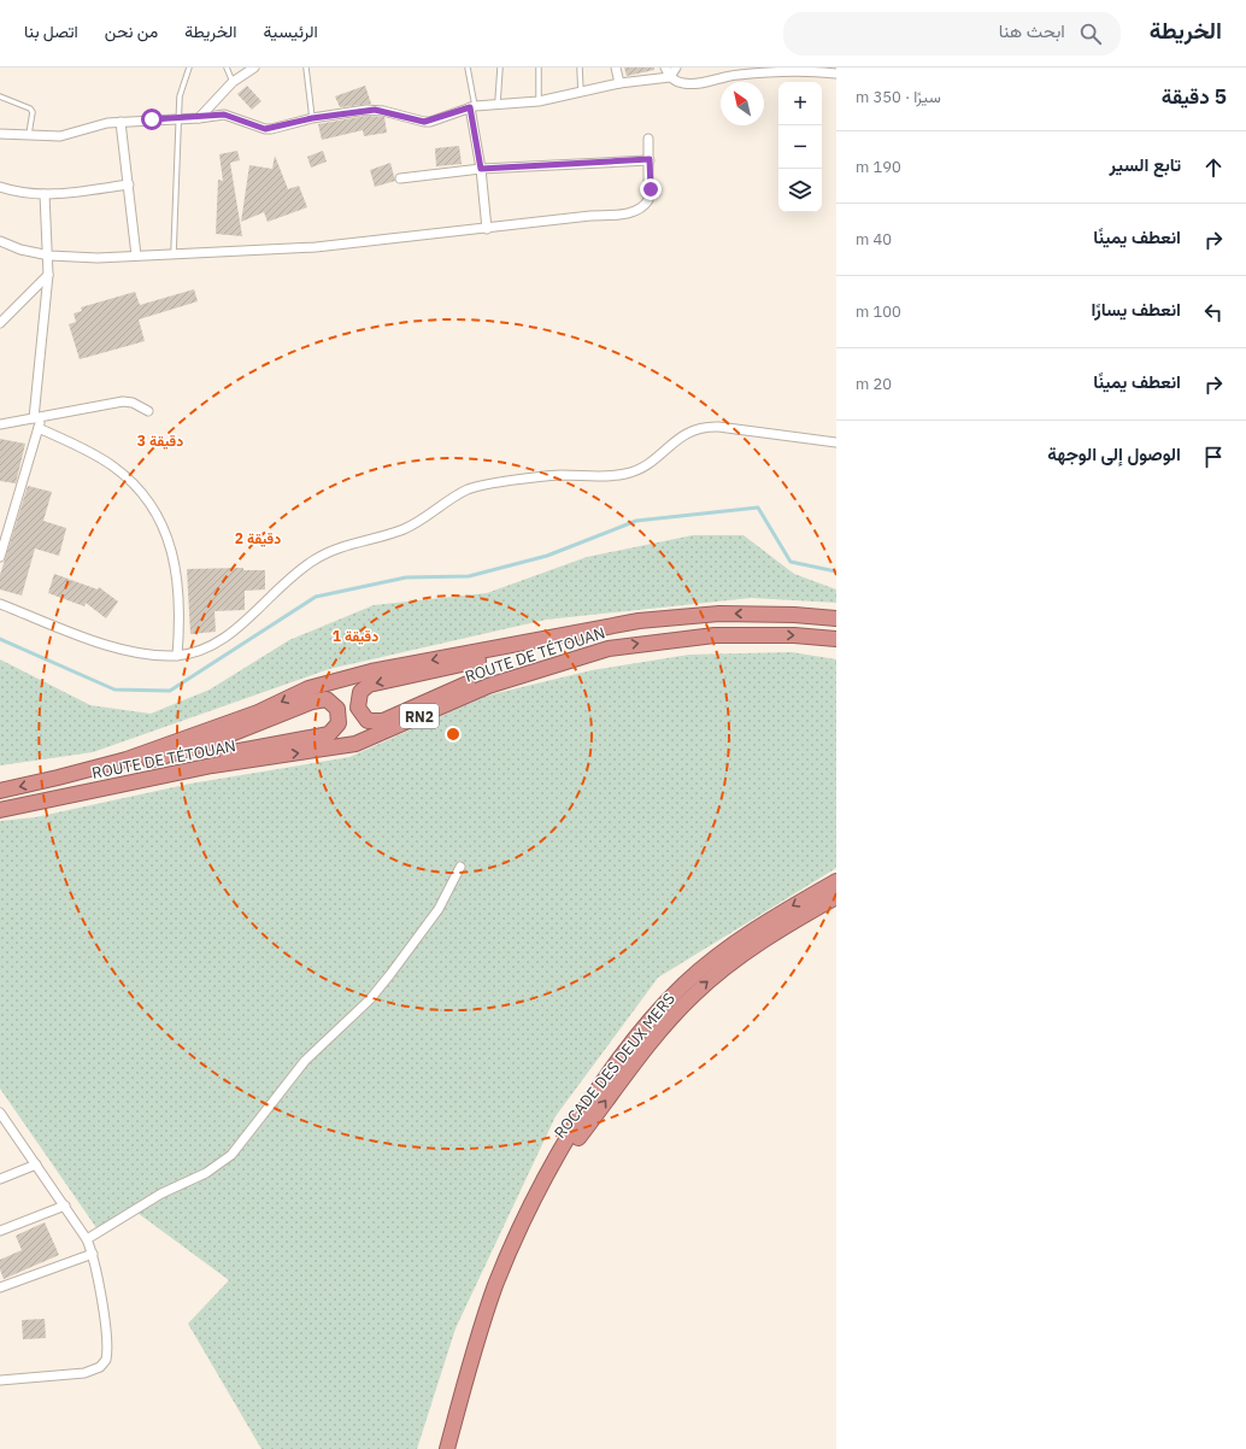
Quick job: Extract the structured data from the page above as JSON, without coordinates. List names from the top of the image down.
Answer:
{
  "streets": {
    "highway": ["ROUTE DE TÉTOUAN", "RN2", "ROCADE DES DEUX MERS"]
  },
  "north": "top left",
  "page": {
    "header": "الخريطة",
    "search": "ابحث هنا",
    "nav": [
      "الرئيسية",
      "الخريطة",
      "من نحن",
      "اتصل بنا"
    ],
    "heading": ["5 دقيقة", "سيرًا · 350 m"],
    "map_buttons": ["+", "−"],
    "list": [
      ["تابع السير", "190 m"],
      ["انعطف يمينًا", "40 m"],
      ["انعطف يسارًا", "100 m"],
      ["انعطف يمينًا", "20 m"],
      "الوصول إلى الوجهة"
    ]
  },
  "rings": ["3 دقيقة", "2 دقيقة", "1 دقيقة"]
}
